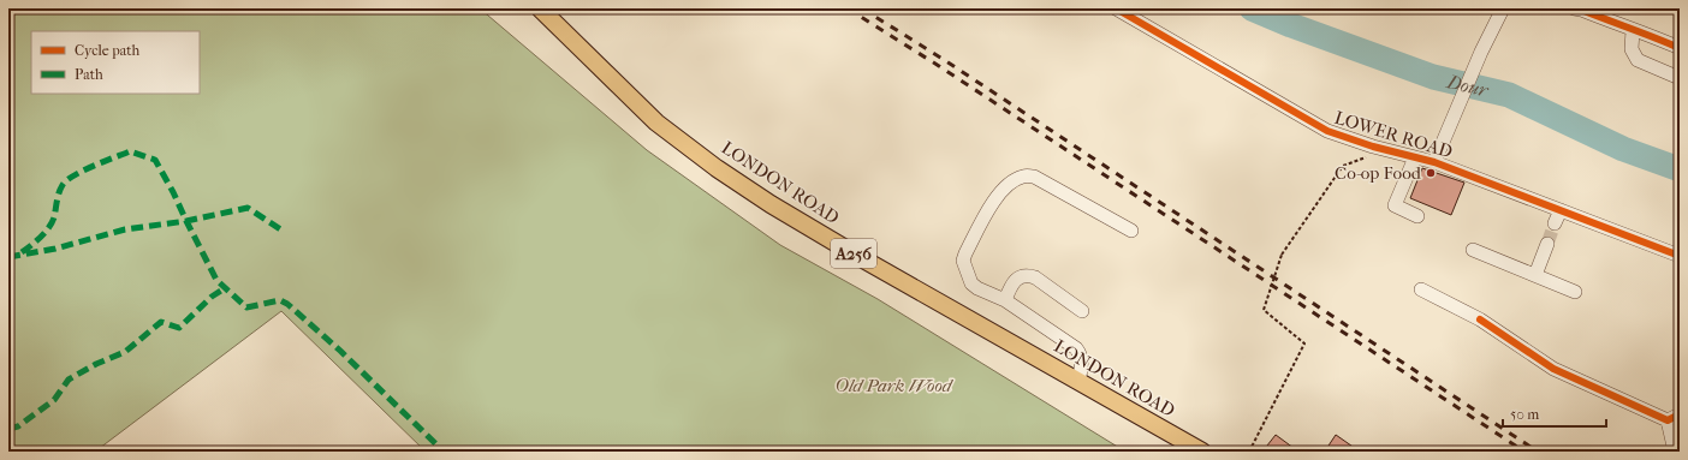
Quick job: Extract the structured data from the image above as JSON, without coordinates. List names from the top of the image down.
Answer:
{
  "streets": {
    "main road": ["LONDON ROAD", "A256"],
    "street": ["LOWER ROAD"]
  },
  "water": ["Dour"],
  "parks": ["Old Park Wood"],
  "places": ["Co-op Food"],
  "legend": ["Cycle path", "Path"],
  "scale_bar": "50 m"
}
